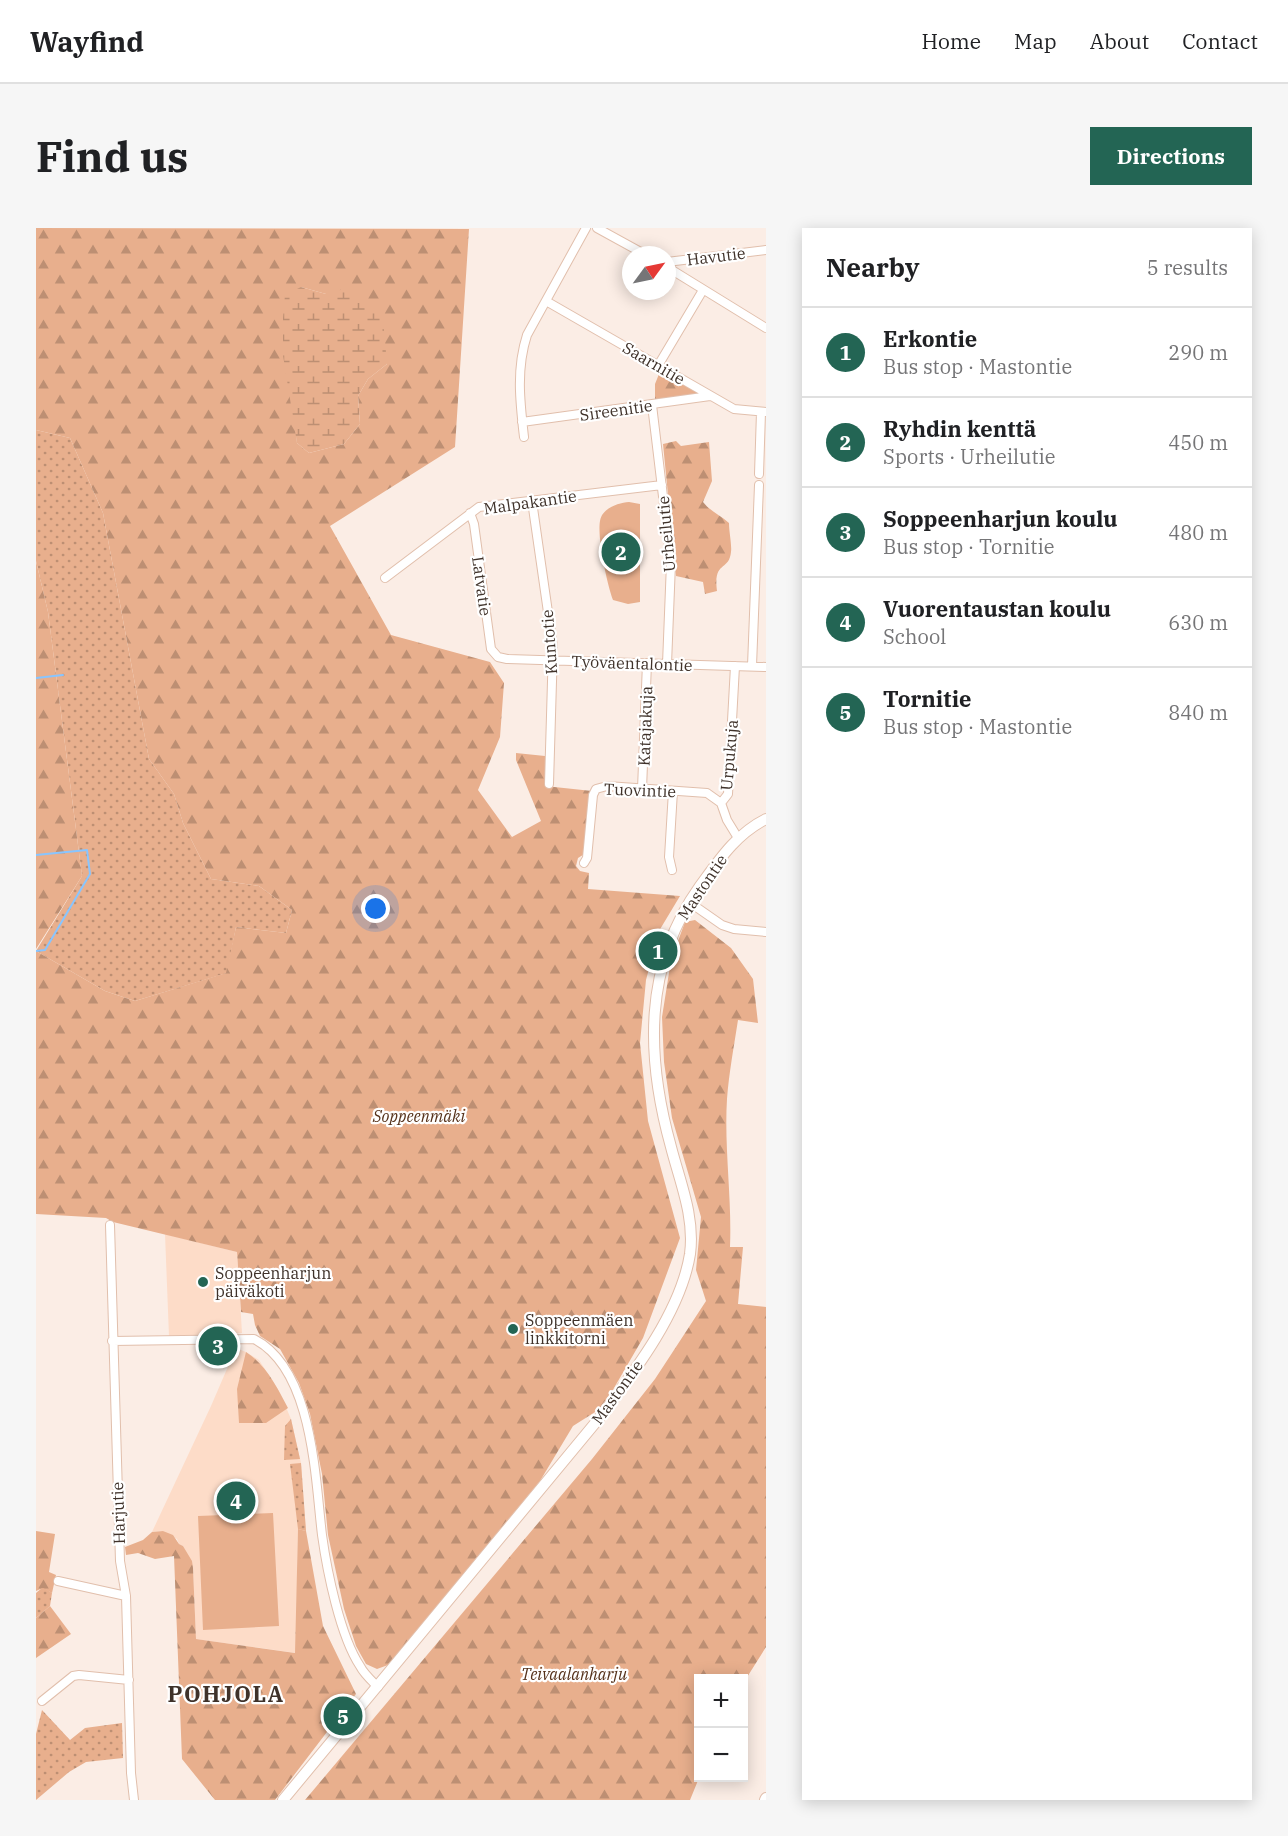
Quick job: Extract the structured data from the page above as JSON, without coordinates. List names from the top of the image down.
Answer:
{
  "streets": {
    "main road": ["Mastontie"],
    "street": [
      "Havutie",
      "Saarnitie",
      "Sireenitie",
      "Malpakantie",
      "Urheilutie",
      "Latvatie",
      "Kuntotie",
      "Työväentalontie",
      "Katajakuja",
      "Urpukuja",
      "Tuovintie",
      "Harjutie"
    ]
  },
  "crossings": [
    ["Saarnitie", "Sireenitie"],
    ["Sireenitie", "Urheilutie"],
    ["Malpakantie", "Urheilutie"],
    ["Malpakantie", "Latvatie"],
    ["Malpakantie", "Kuntotie"],
    ["Urheilutie", "Työväentalontie"],
    ["Latvatie", "Työväentalontie"],
    ["Kuntotie", "Työväentalontie"],
    ["Työväentalontie", "Katajakuja"],
    ["Työväentalontie", "Urpukuja"],
    ["Katajakuja", "Tuovintie"],
    ["Urpukuja", "Tuovintie"],
    ["Urpukuja", "Mastontie"]
  ],
  "districts": ["POHJOLA"],
  "parks": ["Soppeenmäki", "Teivaalanharju"],
  "places": ["Soppeenharjun päiväkoti", "Soppeenmäen linkkitorni"],
  "north": "top right",
  "page": {
    "header": "Wayfind",
    "nav": [
      "Home",
      "Map",
      "About",
      "Contact"
    ],
    "buttons": "Directions",
    "title": "Find us",
    "heading": ["Nearby", "5 results"],
    "list": [
      {
        "mark": "1",
        "name": "Erkontie",
        "note": "Bus stop · Mastontie",
        "value": "290 m"
      },
      {
        "mark": "2",
        "name": "Ryhdin kenttä",
        "note": "Sports · Urheilutie",
        "value": "450 m"
      },
      {
        "mark": "3",
        "name": "Soppeenharjun koulu",
        "note": "Bus stop · Tornitie",
        "value": "480 m"
      },
      {
        "mark": "4",
        "name": "Vuorentaustan koulu",
        "note": "School",
        "value": "630 m"
      },
      {
        "mark": "5",
        "name": "Tornitie",
        "note": "Bus stop · Mastontie",
        "value": "840 m"
      }
    ],
    "pins": [
      "2",
      "1",
      "3",
      "4",
      "5"
    ],
    "map_buttons": ["+", "−"]
  }
}
